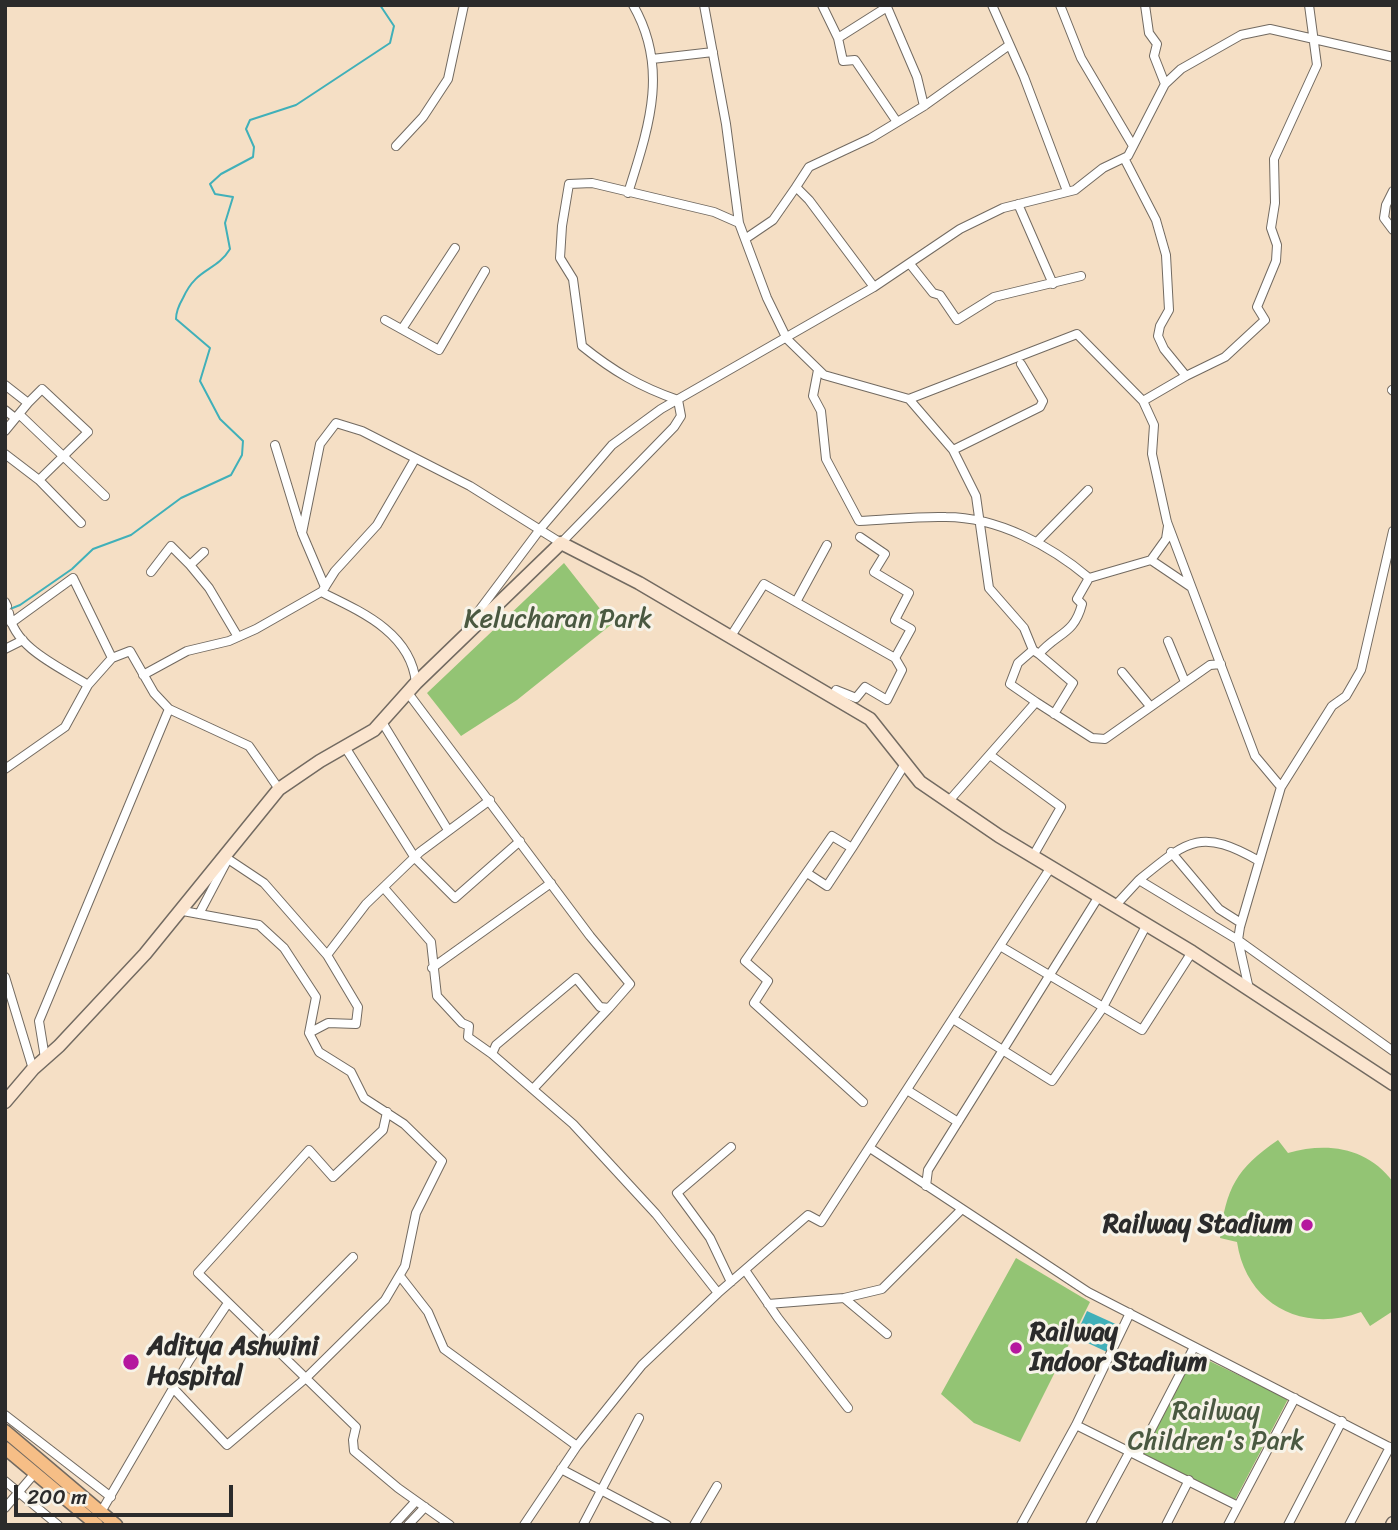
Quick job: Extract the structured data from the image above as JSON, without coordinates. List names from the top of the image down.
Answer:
{
  "parks": ["Kelucharan Park", "Railway Children's Park"],
  "places": ["Railway Stadium", "Railway Indoor Stadium", "Aditya Ashwini Hospital"],
  "scale_bar": "200 m"
}
